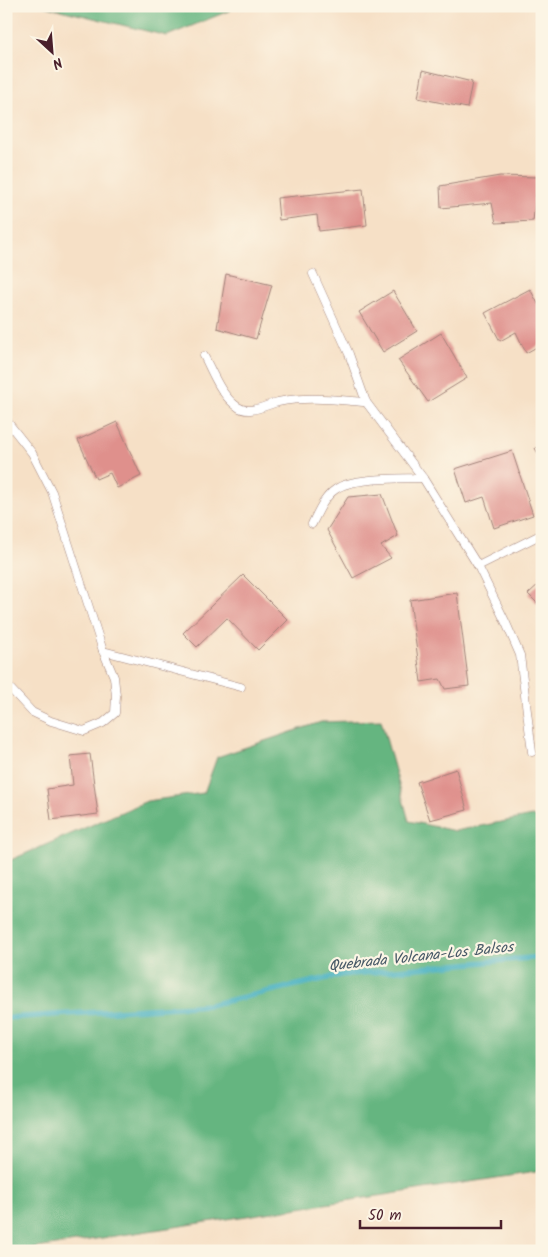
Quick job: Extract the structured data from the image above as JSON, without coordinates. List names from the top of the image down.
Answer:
{
  "water": ["Quebrada Volcana-Los Balsos"],
  "scale_bar": "50 m",
  "north": "bottom right"
}
